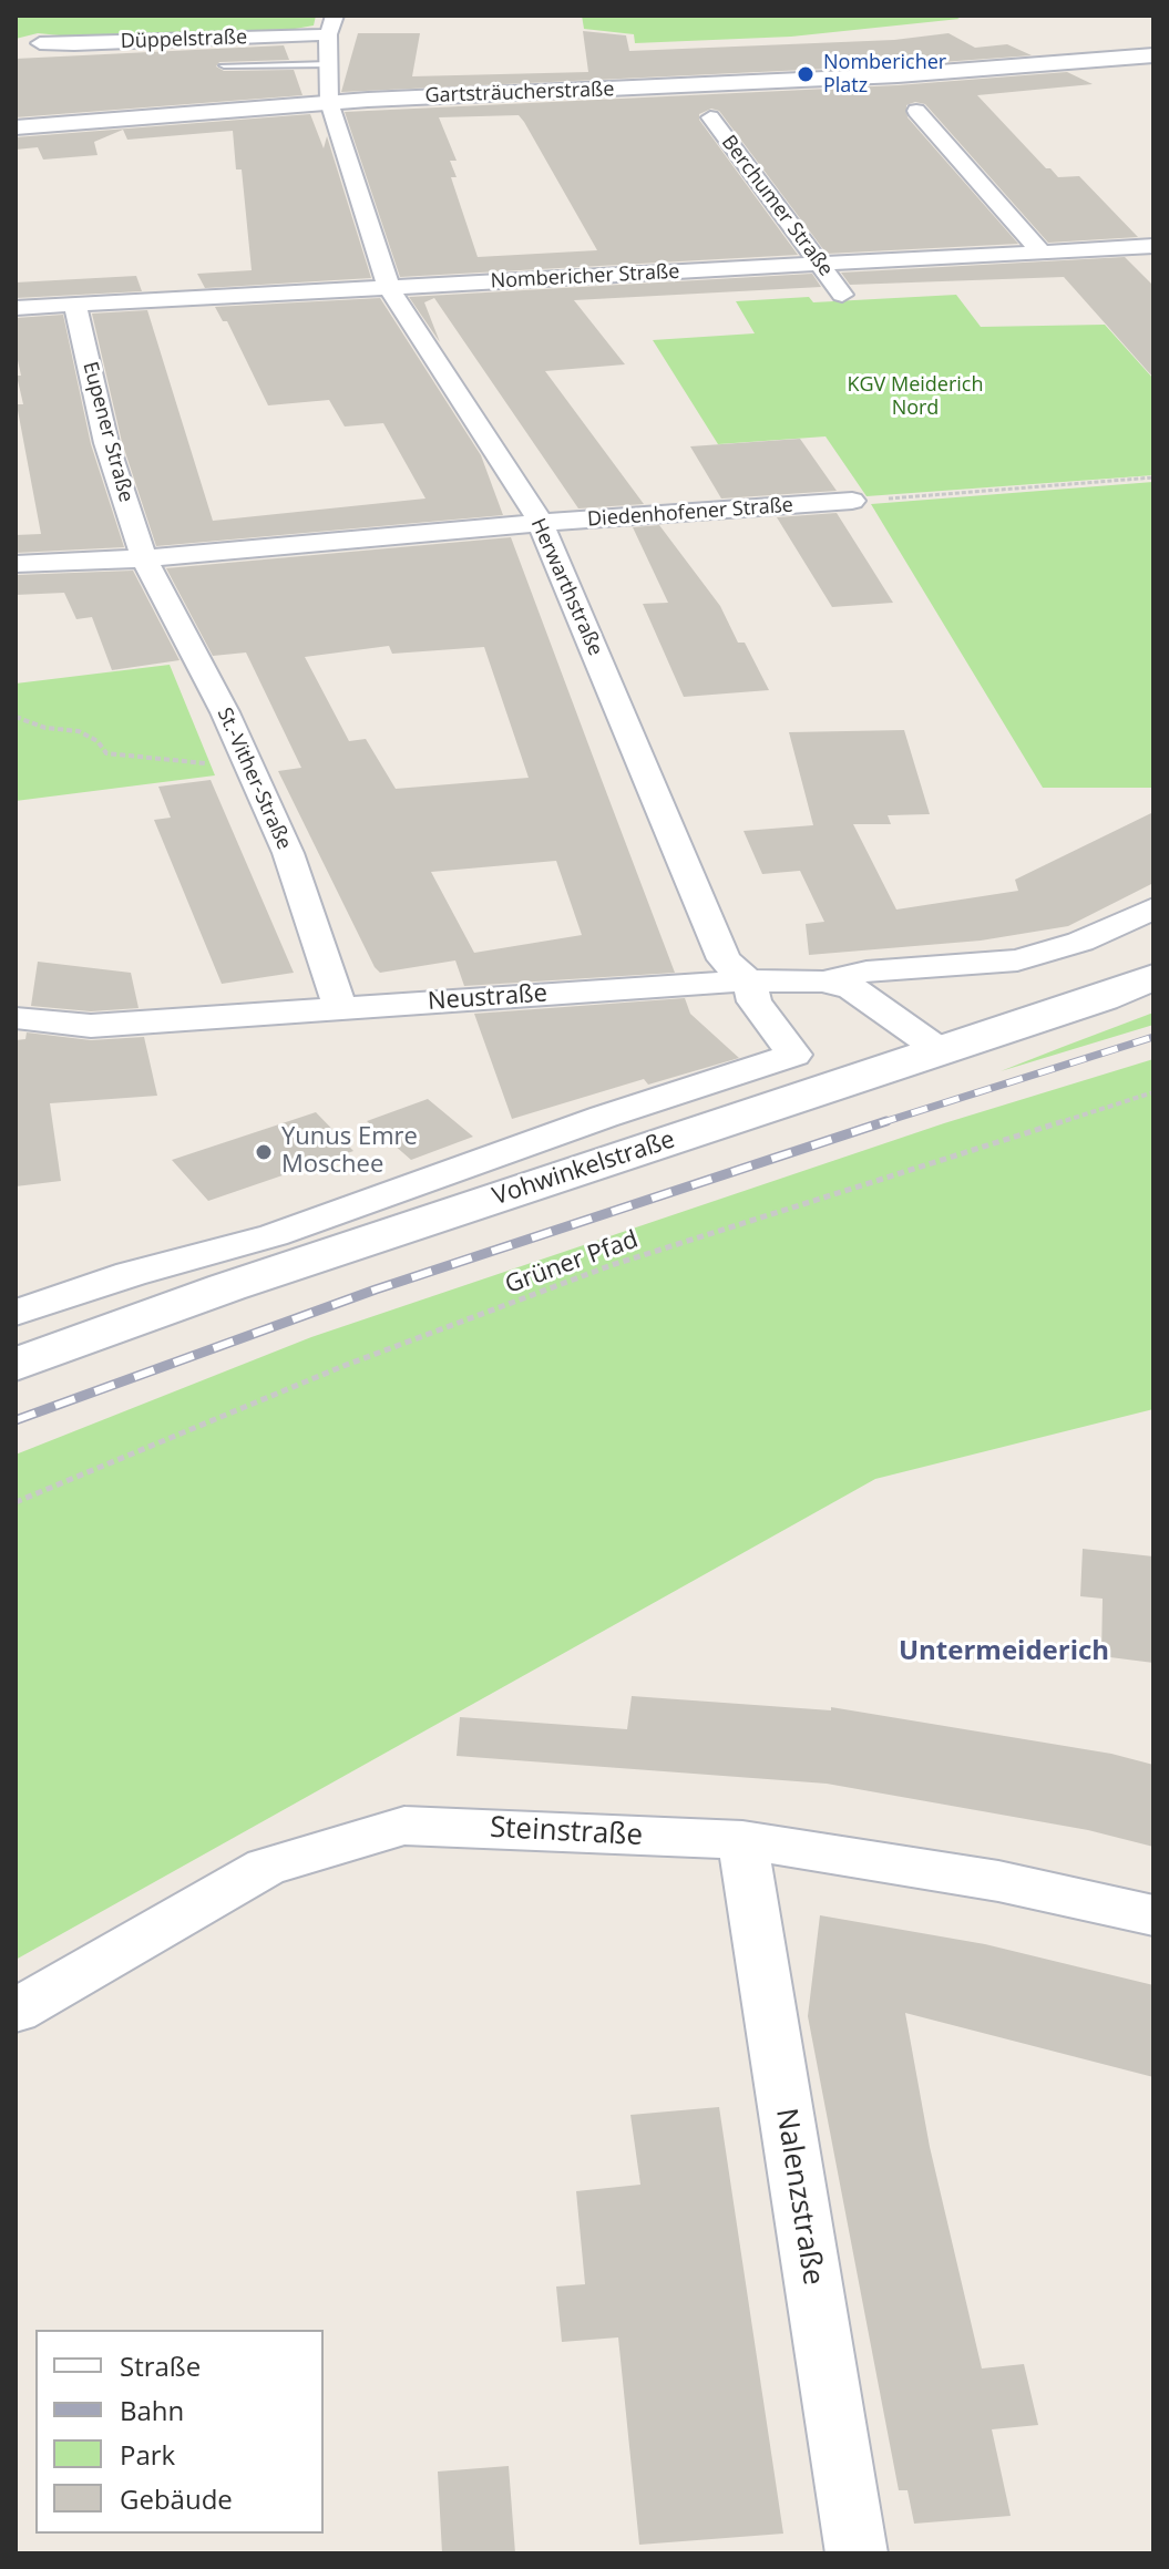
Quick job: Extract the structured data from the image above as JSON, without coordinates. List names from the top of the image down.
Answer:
{
  "streets": {
    "street": [
      "Düppelstraße",
      "Gartsträucherstraße",
      "Berchumer Straße",
      "Nombericher Straße",
      "Eupener Straße",
      "Diedenhofener Straße",
      "Herwarthstraße",
      "St.-Vither-Straße",
      "Neustraße",
      "Vohwinkelstraße",
      "Steinstraße",
      "Nalenzstraße"
    ],
    "path": ["Grüner Pfad"]
  },
  "crossings": [
    ["Düppelstraße", "Herwarthstraße"],
    ["Gartsträucherstraße", "Herwarthstraße"],
    ["Berchumer Straße", "Nombericher Straße"],
    ["Nombericher Straße", "Eupener Straße"],
    ["Nombericher Straße", "Herwarthstraße"],
    ["Eupener Straße", "Diedenhofener Straße"],
    ["Eupener Straße", "St.-Vither-Straße"],
    ["Diedenhofener Straße", "Herwarthstraße"],
    ["Diedenhofener Straße", "St.-Vither-Straße"],
    ["Herwarthstraße", "Neustraße"],
    ["St.-Vither-Straße", "Neustraße"],
    ["Neustraße", "Vohwinkelstraße"],
    ["Steinstraße", "Nalenzstraße"]
  ],
  "districts": ["Untermeiderich"],
  "parks": ["KGV Meiderich Nord"],
  "places": ["Nombericher Platz", "Yunus Emre Moschee"],
  "legend": [
    "Straße",
    "Bahn",
    "Park",
    "Gebäude"
  ]
}
